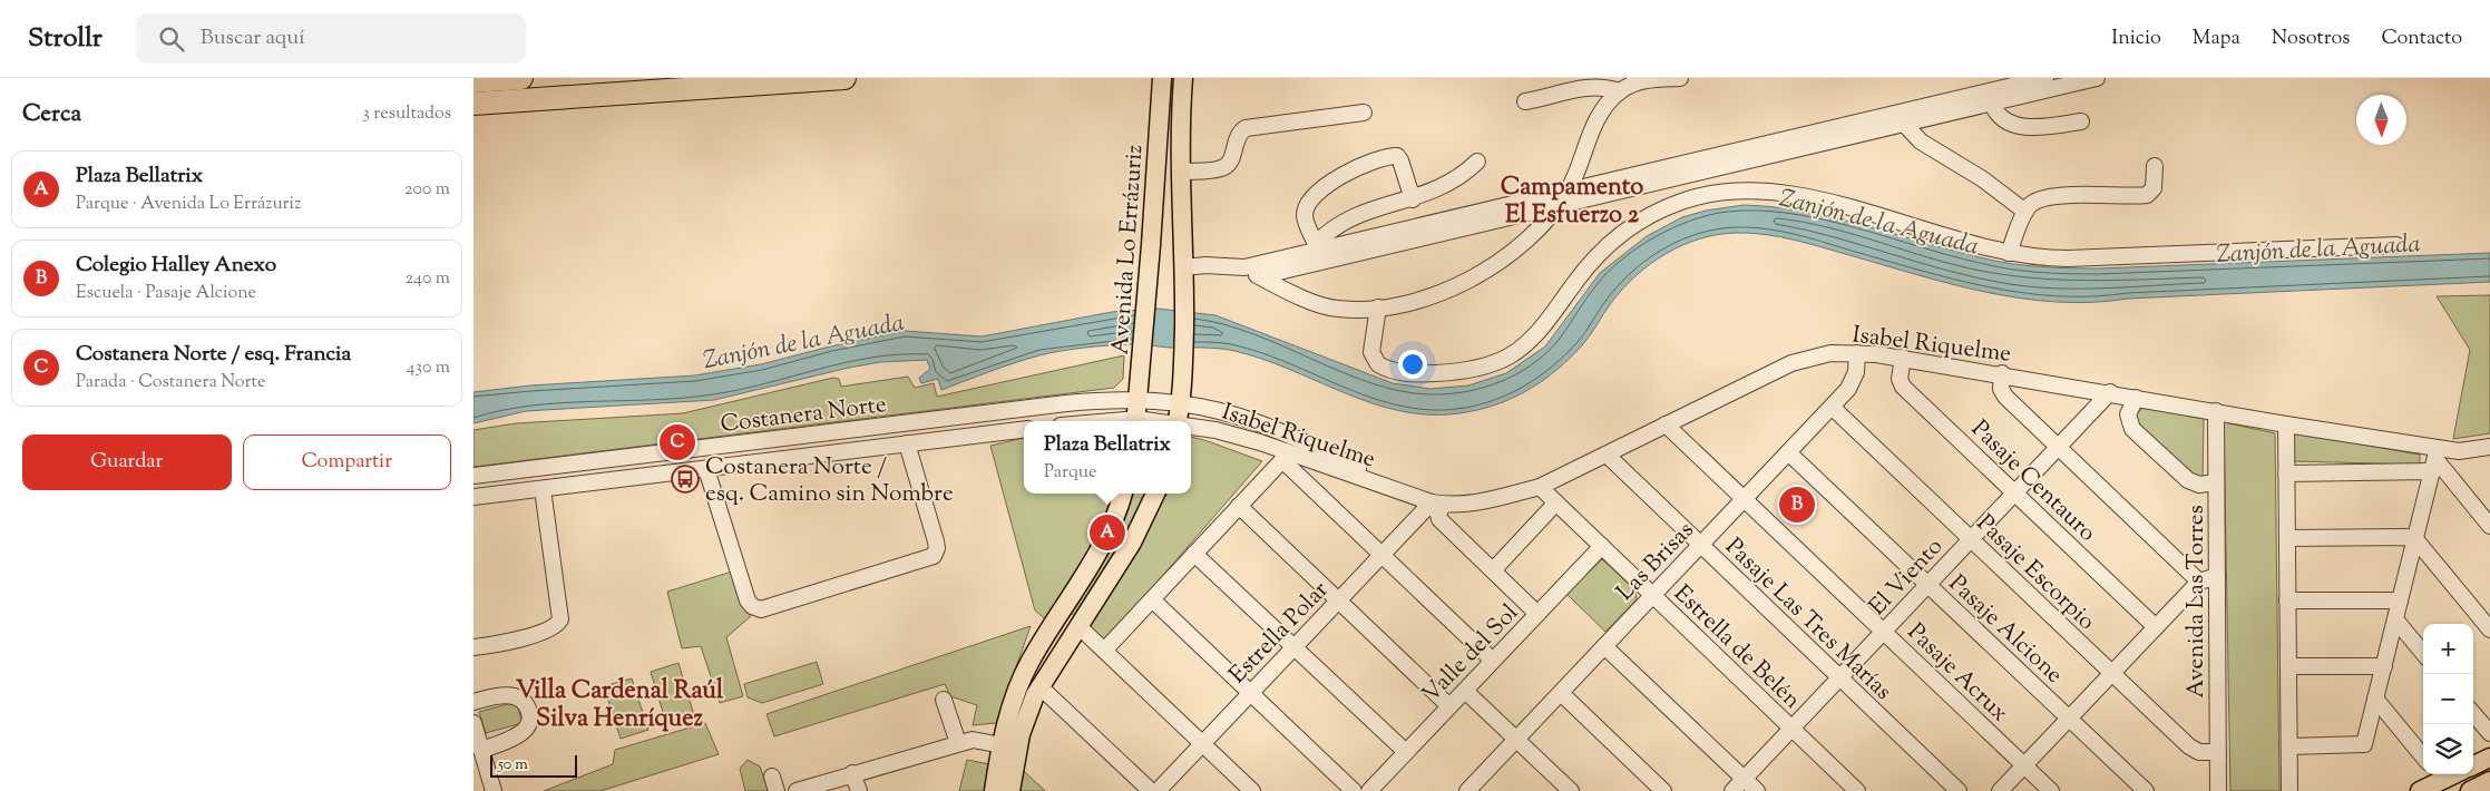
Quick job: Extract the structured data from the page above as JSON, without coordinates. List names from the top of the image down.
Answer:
{
  "streets": {
    "main road": ["Avenida Lo Errázuriz"],
    "street": [
      "Isabel Riquelme",
      "Costanera Norte",
      "Pasaje Centauro",
      "Las Brisas",
      "Pasaje Escorpio",
      "El Viento",
      "Avenida Las Torres",
      "Pasaje Las Tres Marías",
      "Pasaje Alcione",
      "Estrella Polar",
      "Estrella de Belén",
      "Valle del Sol",
      "Pasaje Acrux"
    ]
  },
  "crossings": [
    ["Avenida Lo Errázuriz", "Isabel Riquelme"],
    ["Avenida Lo Errázuriz", "Costanera Norte"],
    ["Isabel Riquelme", "Costanera Norte"],
    ["Isabel Riquelme", "Pasaje Centauro"],
    ["Isabel Riquelme", "Las Brisas"],
    ["Isabel Riquelme", "El Viento"],
    ["Isabel Riquelme", "Avenida Las Torres"],
    ["Isabel Riquelme", "Pasaje Las Tres Marías"],
    ["Isabel Riquelme", "Estrella Polar"],
    ["Isabel Riquelme", "Estrella de Belén"],
    ["Isabel Riquelme", "Pasaje Acrux"],
    ["Pasaje Centauro", "El Viento"],
    ["Las Brisas", "Pasaje Escorpio"],
    ["Las Brisas", "Pasaje Las Tres Marías"],
    ["Las Brisas", "Pasaje Alcione"],
    ["Las Brisas", "Estrella de Belén"],
    ["Las Brisas", "Pasaje Acrux"],
    ["Pasaje Escorpio", "El Viento"],
    ["Pasaje Escorpio", "Avenida Las Torres"],
    ["El Viento", "Pasaje Las Tres Marías"],
    ["El Viento", "Pasaje Alcione"],
    ["El Viento", "Estrella de Belén"],
    ["El Viento", "Pasaje Acrux"],
    ["Estrella de Belén", "Valle del Sol"]
  ],
  "districts": ["Campamento El Esfuerzo 2", "Villa Cardenal Raúl Silva Henríquez"],
  "water": ["Zanjón de la Aguada"],
  "places": {
    "bus stop": ["Costanera Norte / esq. Camino sin Nombre"]
  },
  "scale_bar": "50 m",
  "north": "bottom",
  "page": {
    "header": "Strollr",
    "search": "Buscar aquí",
    "nav": [
      "Inicio",
      "Mapa",
      "Nosotros",
      "Contacto"
    ],
    "heading": ["Cerca", "3 resultados"],
    "list": [
      {
        "mark": "A",
        "name": "Plaza Bellatrix",
        "note": "Parque · Avenida Lo Errázuriz",
        "value": "200 m"
      },
      {
        "mark": "B",
        "name": "Colegio Halley Anexo",
        "note": "Escuela · Pasaje Alcione",
        "value": "240 m"
      },
      {
        "mark": "C",
        "name": "Costanera Norte / esq. Francia",
        "note": "Parada · Costanera Norte",
        "value": "430 m"
      }
    ],
    "buttons": ["Guardar", "Compartir"],
    "popup": ["Plaza Bellatrix", "Parque"],
    "pins": ["C", "B", "A"],
    "map_buttons": ["+", "−"],
    "scale": "50 m"
  }
}
